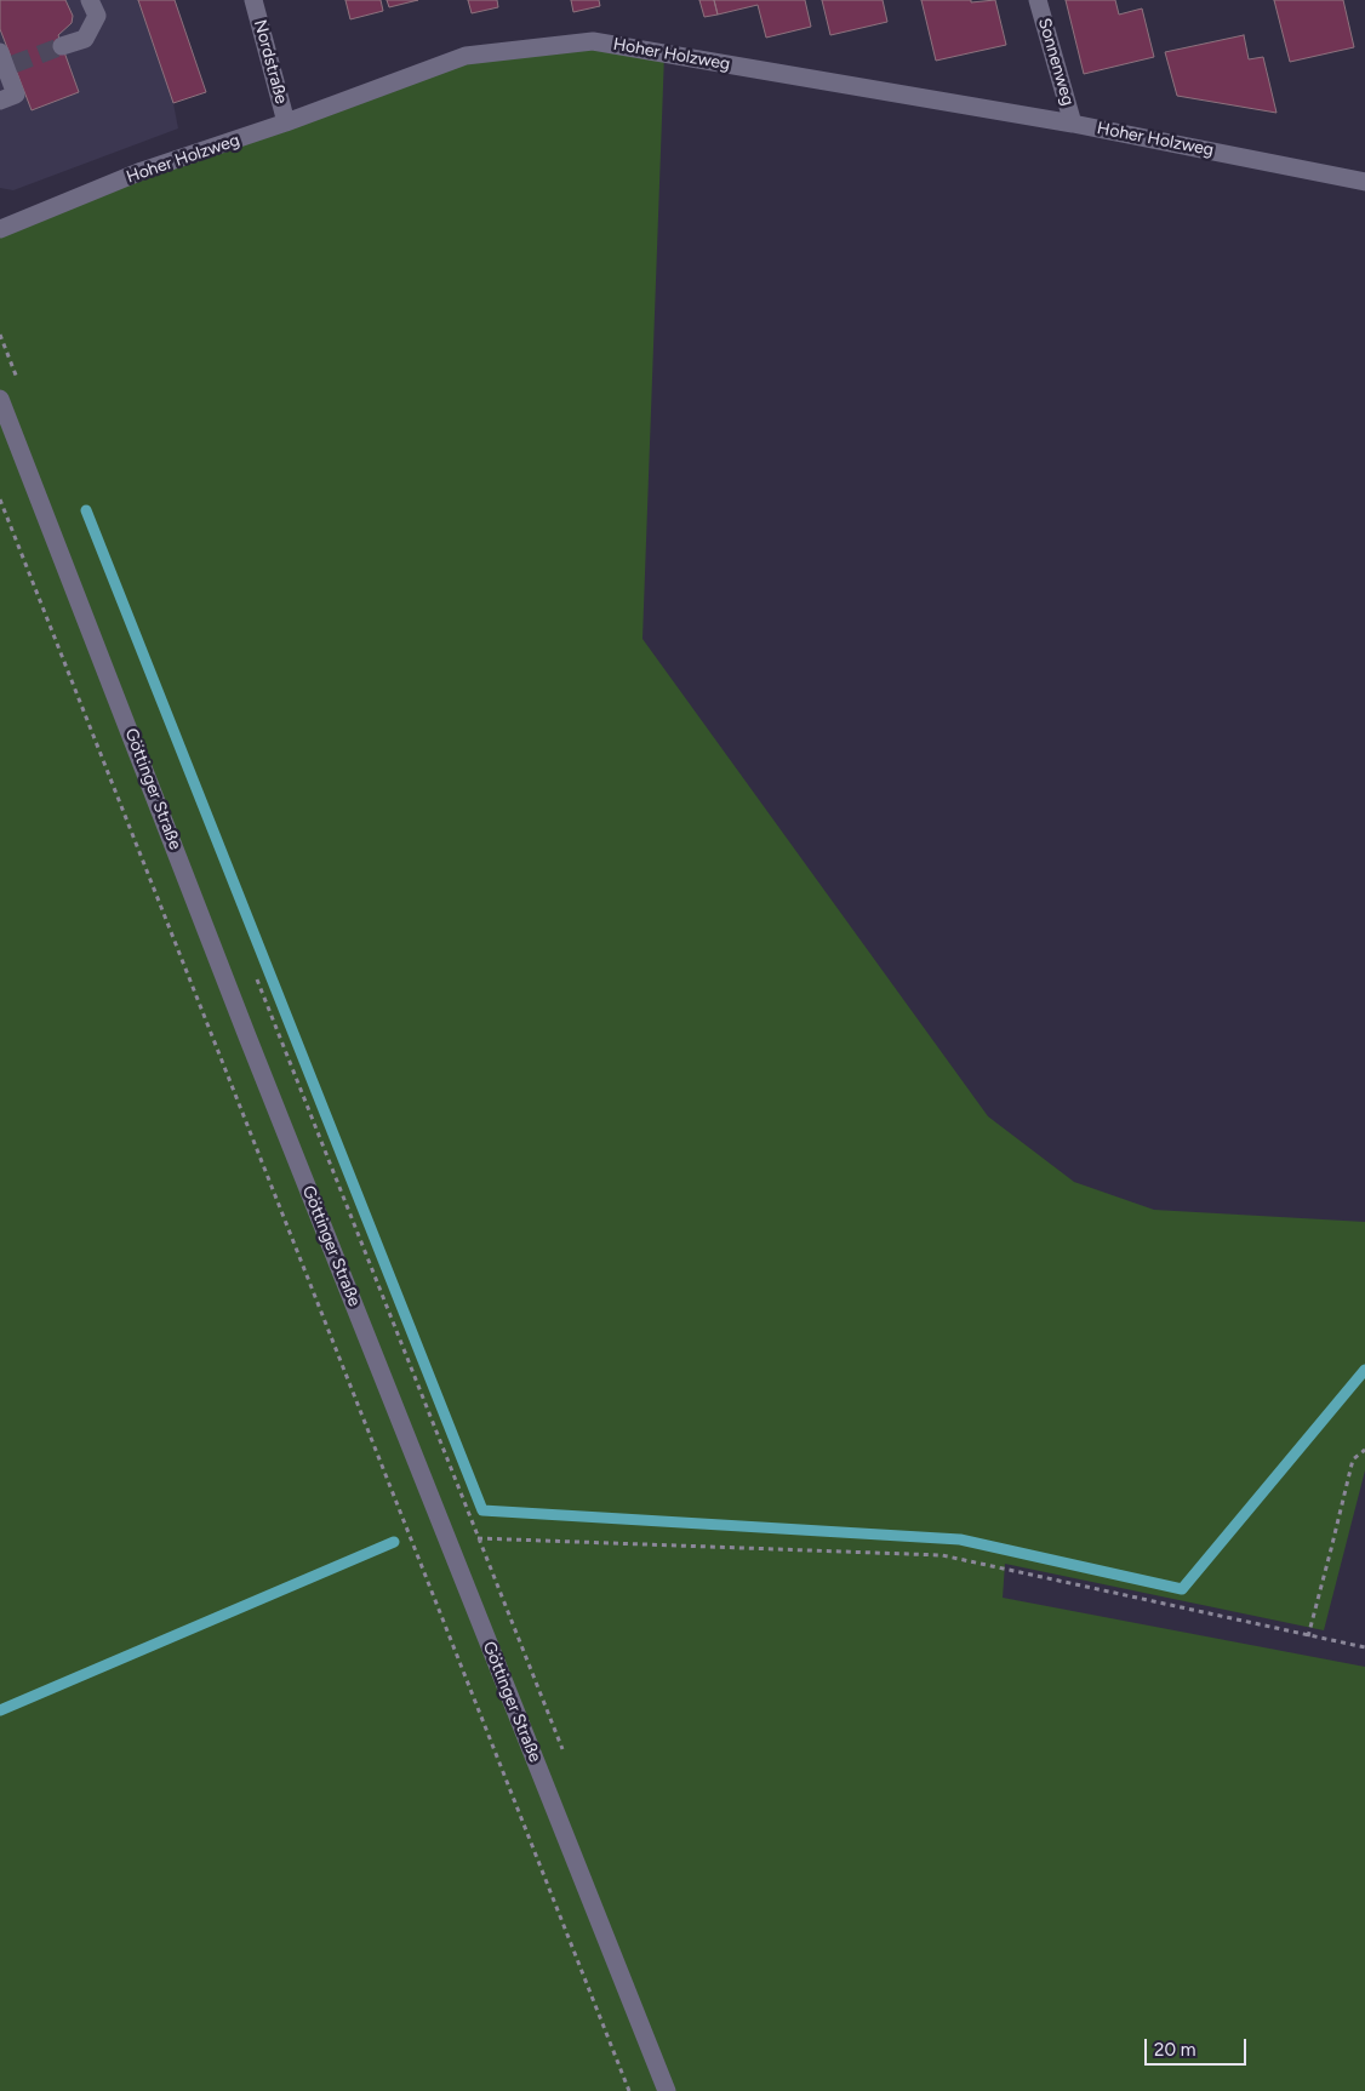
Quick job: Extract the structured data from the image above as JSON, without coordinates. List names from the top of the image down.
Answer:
{
  "streets": {
    "street": [
      "Hoher Holzweg",
      "Nordstraße",
      "Sonnenweg",
      "Göttinger Straße"
    ]
  },
  "crossings": [
    ["Hoher Holzweg", "Nordstraße"],
    ["Hoher Holzweg", "Sonnenweg"]
  ],
  "scale_bar": "20 m"
}
